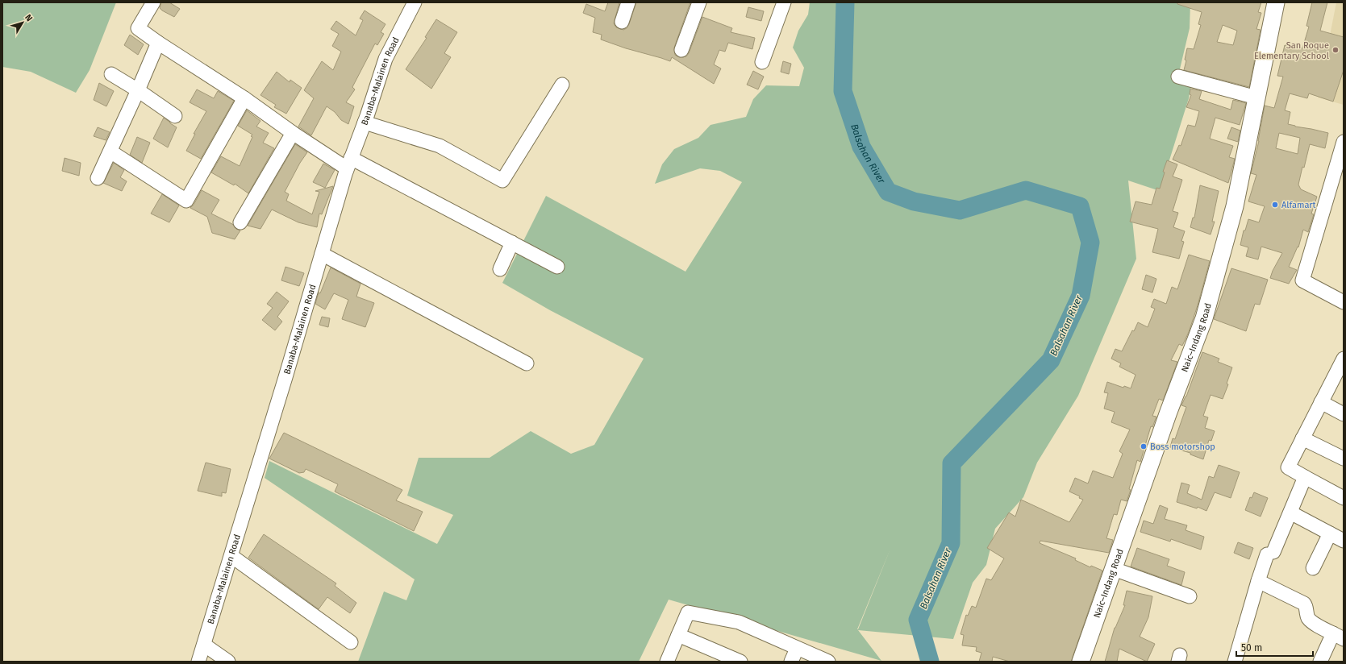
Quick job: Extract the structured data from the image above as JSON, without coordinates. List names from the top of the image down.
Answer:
{
  "streets": {
    "main road": ["Naic–Indang Road"],
    "street": ["Banaba-Malainen Road"]
  },
  "water": ["Balsahan River"],
  "places": ["San Roque Elementary School", "Alfamart", "Boss motorshop"],
  "scale_bar": "50 m",
  "north": "top right"
}
